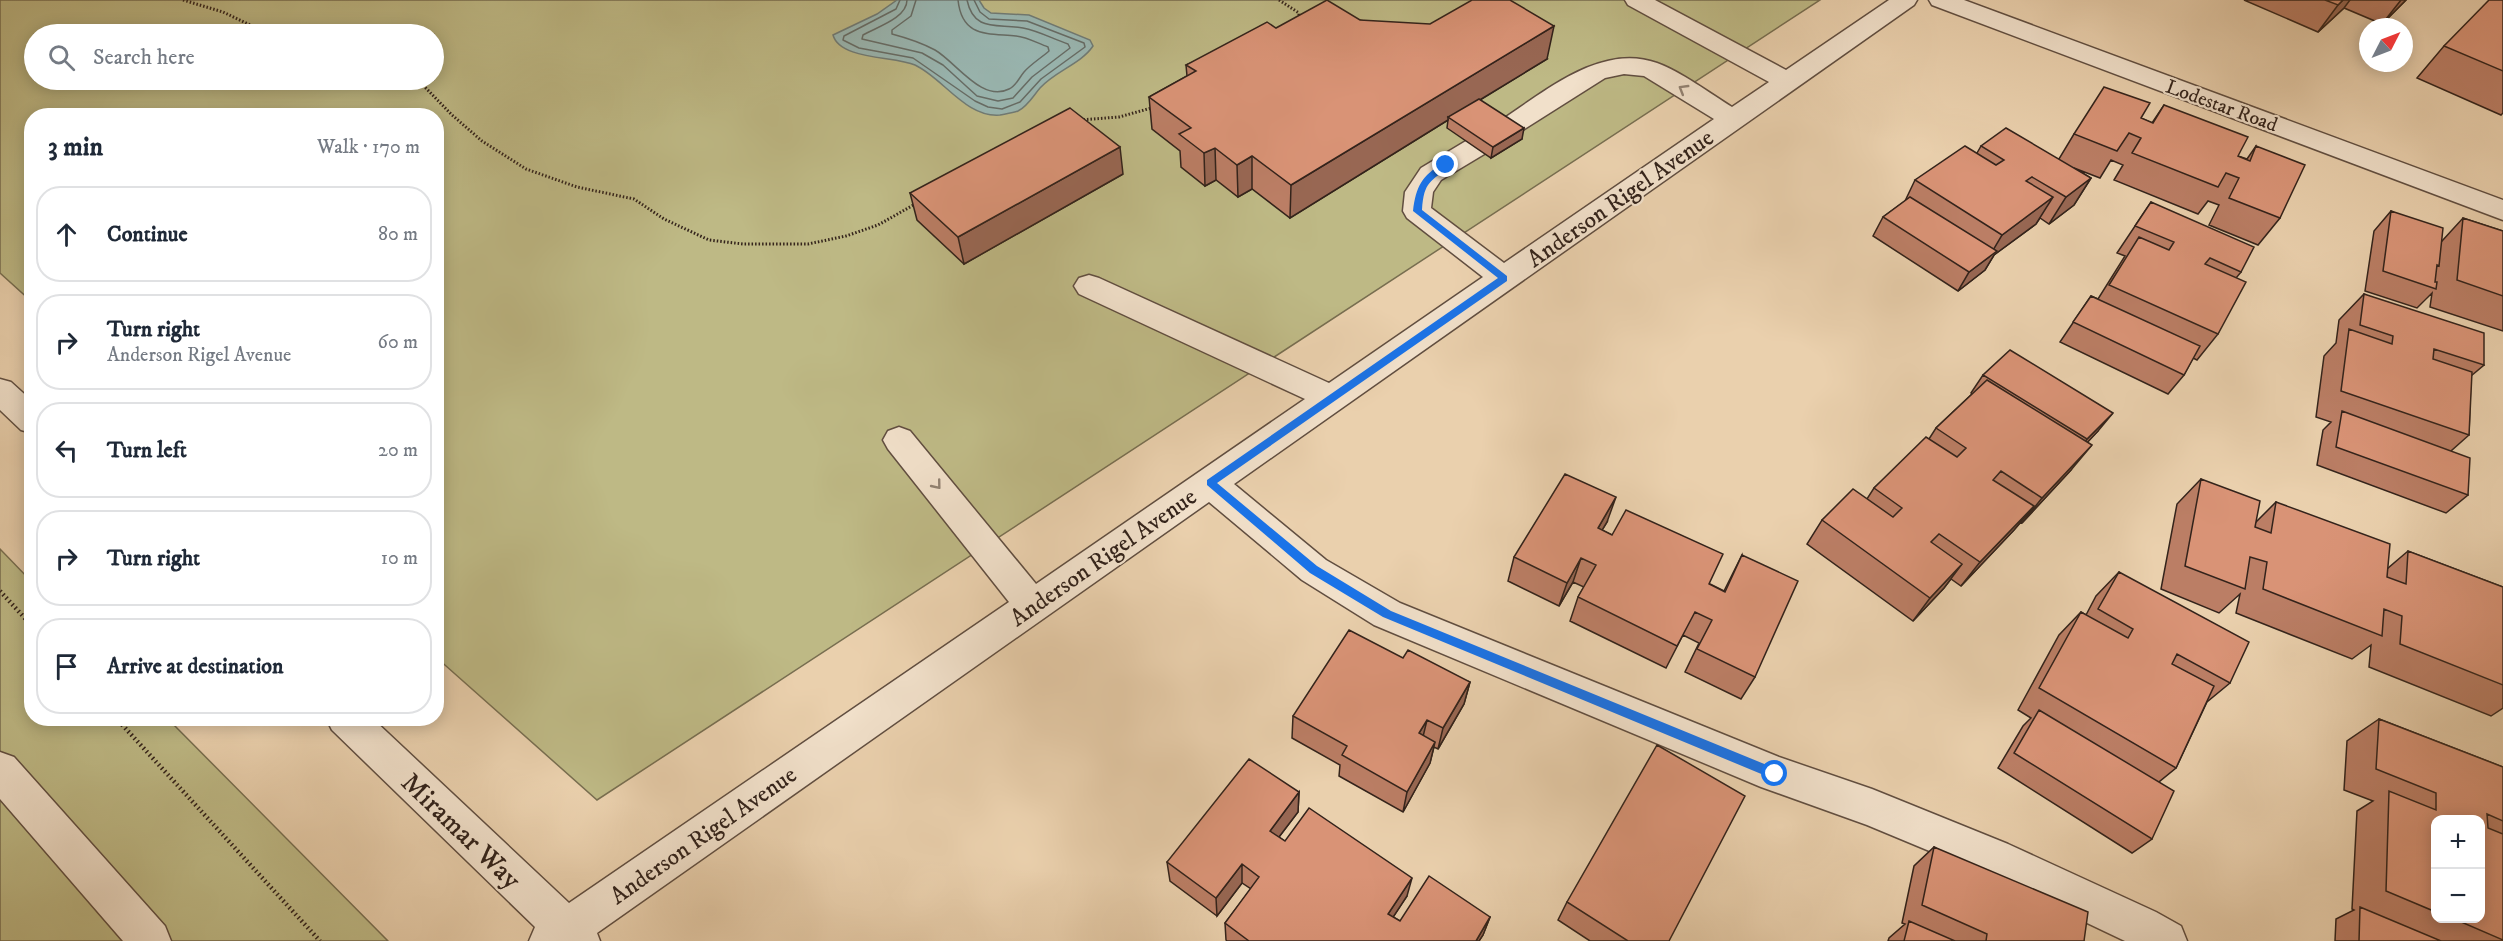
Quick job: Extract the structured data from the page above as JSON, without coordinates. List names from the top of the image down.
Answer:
{
  "streets": {
    "street": ["Lodestar Road", "Anderson Rigel Avenue", "Miramar Way"]
  },
  "crossings": [
    ["Anderson Rigel Avenue", "Miramar Way"]
  ],
  "north": "top right",
  "page": {
    "search": "Search here",
    "heading": ["3 min", "Walk · 170 m"],
    "list": [
      ["Continue", "80 m"],
      ["Turn right", "Anderson Rigel Avenue", "60 m"],
      ["Turn left", "20 m"],
      ["Turn right", "10 m"],
      "Arrive at destination"
    ],
    "map_buttons": ["+", "−"]
  }
}
